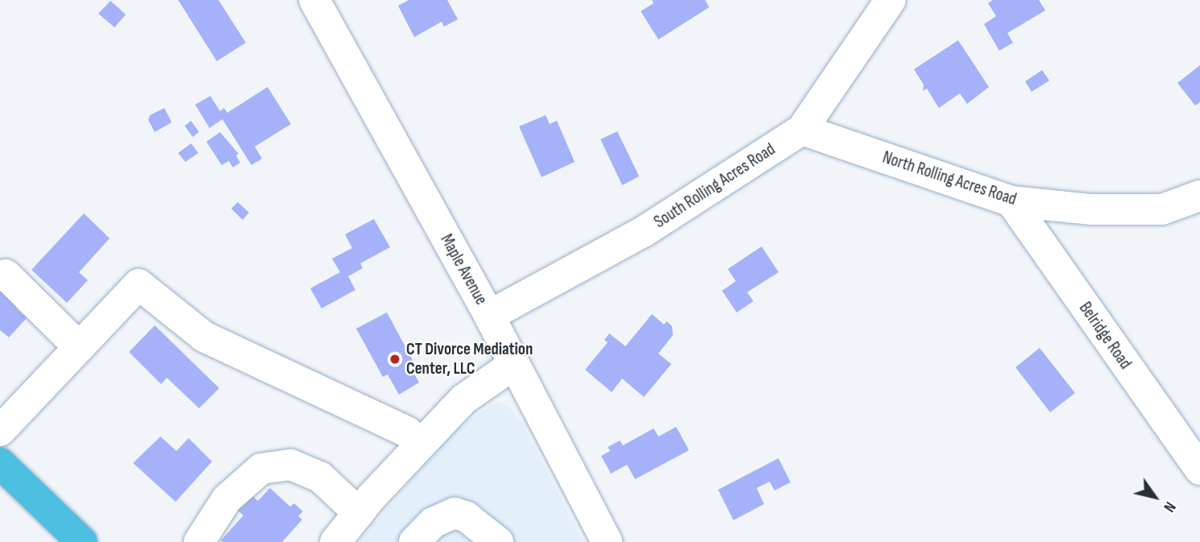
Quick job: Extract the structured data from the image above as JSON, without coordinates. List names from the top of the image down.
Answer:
{
  "streets": {
    "street": [
      "North Rolling Acres Road",
      "South Rolling Acres Road",
      "Maple Avenue",
      "Belridge Road"
    ]
  },
  "crossings": [
    ["North Rolling Acres Road", "South Rolling Acres Road"],
    ["North Rolling Acres Road", "Belridge Road"],
    ["South Rolling Acres Road", "Maple Avenue"]
  ],
  "places": ["CT Divorce Mediation Center, LLC"],
  "north": "bottom right"
}
